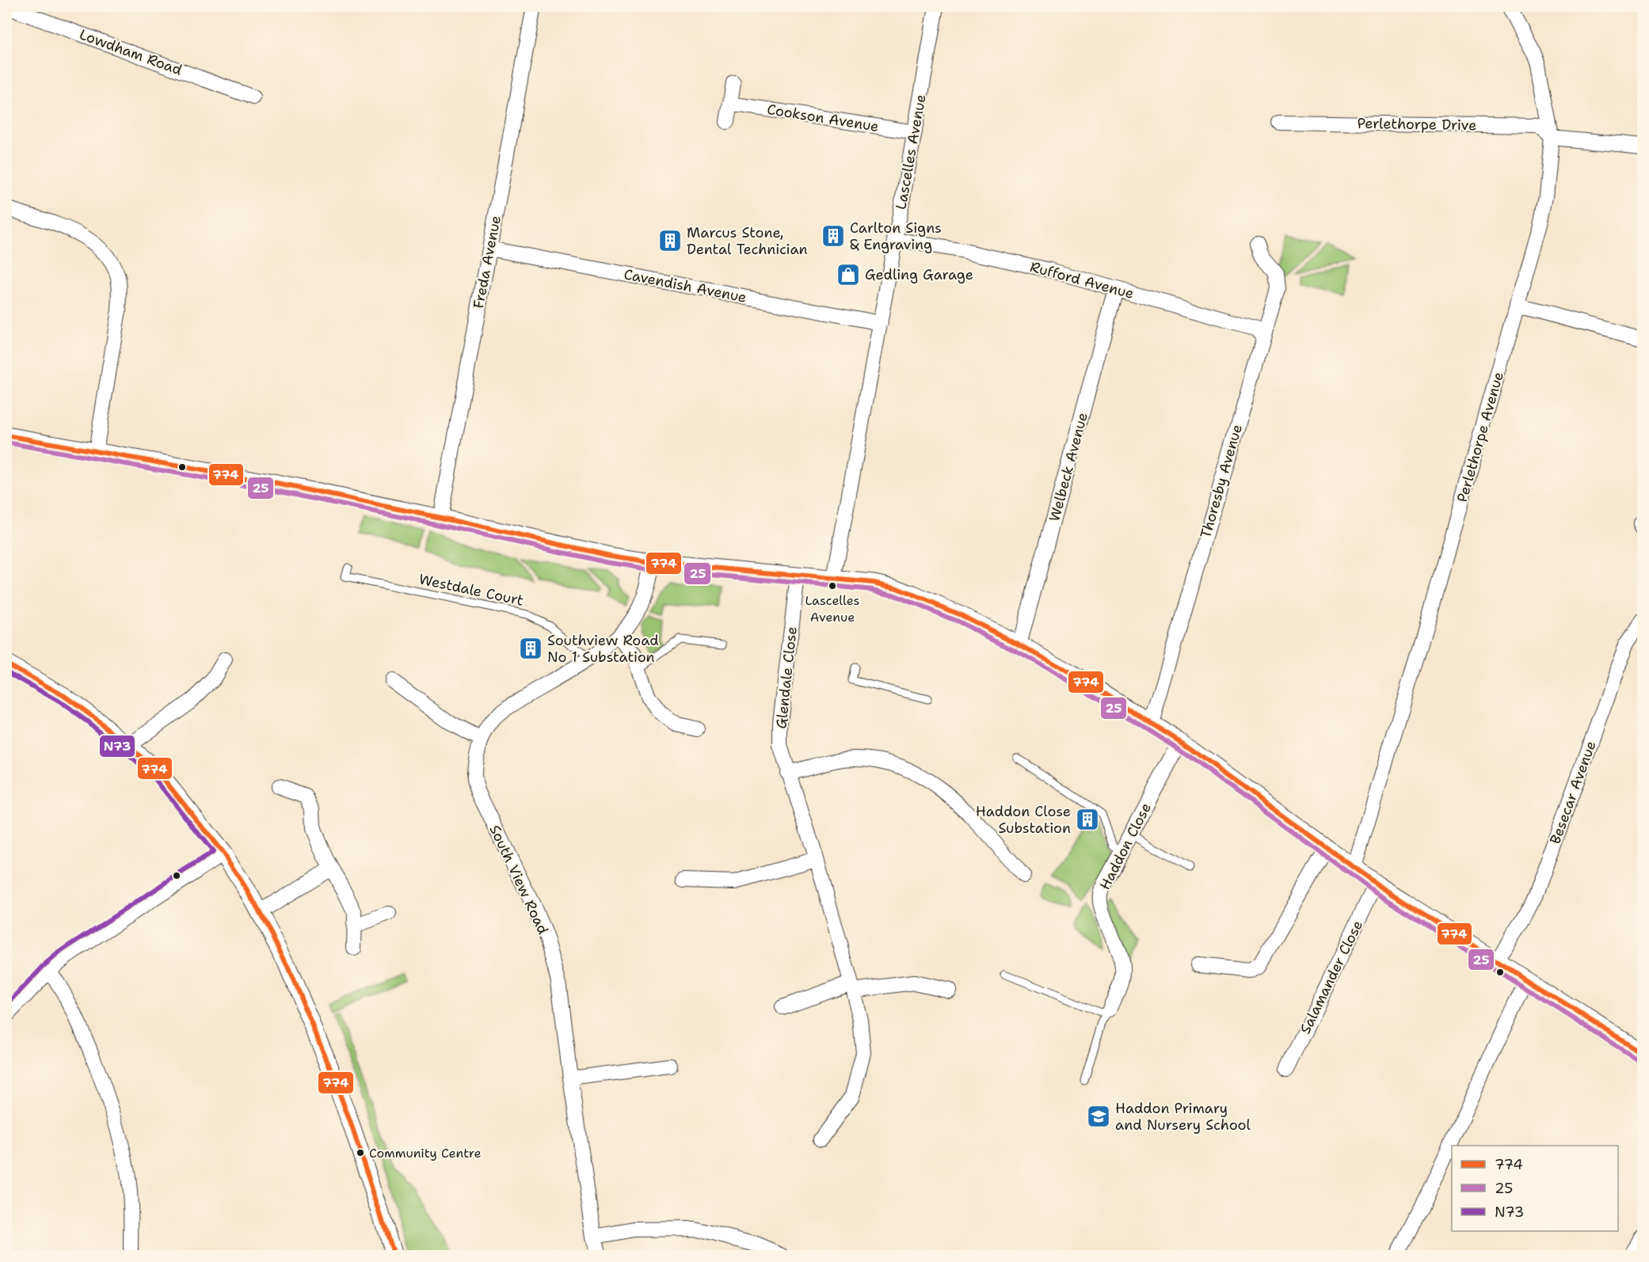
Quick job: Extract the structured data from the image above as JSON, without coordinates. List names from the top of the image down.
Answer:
{
  "streets": {
    "street": [
      "Lowdham Road",
      "Cookson Avenue",
      "Perlethorpe Drive",
      "Lascelles Avenue",
      "Freda Avenue",
      "Rufford Avenue",
      "Cavendish Avenue",
      "Perlethorpe Avenue",
      "Welbeck Avenue",
      "Thoresby Avenue",
      "Glendale Close",
      "Besecar Avenue",
      "Haddon Close",
      "South View Road",
      "Salamander Close"
    ],
    "lane": ["Westdale Court"]
  },
  "crossings": [
    ["Cookson Avenue", "Lascelles Avenue"],
    ["Perlethorpe Drive", "Perlethorpe Avenue"],
    ["Lascelles Avenue", "Rufford Avenue"],
    ["Lascelles Avenue", "Cavendish Avenue"],
    ["Freda Avenue", "Cavendish Avenue"],
    ["Rufford Avenue", "Welbeck Avenue"],
    ["Rufford Avenue", "Thoresby Avenue"],
    ["Westdale Court", "South View Road"]
  ],
  "places": {
    "building": [
      "Carlton Signs & Engraving",
      "Marcus Stone, Dental Technician",
      "Southview Road No 1 Substation",
      "Haddon Close Substation"
    ],
    "shop": ["Gedling Garage"],
    "other": ["Lascelles Avenue", "Community Centre"],
    "school or university": ["Haddon Primary and Nursery School"]
  },
  "lines": ["transit line 774", "transit line 25", "transit line N73"],
  "legend": ["774", "25", "N73"]
}
